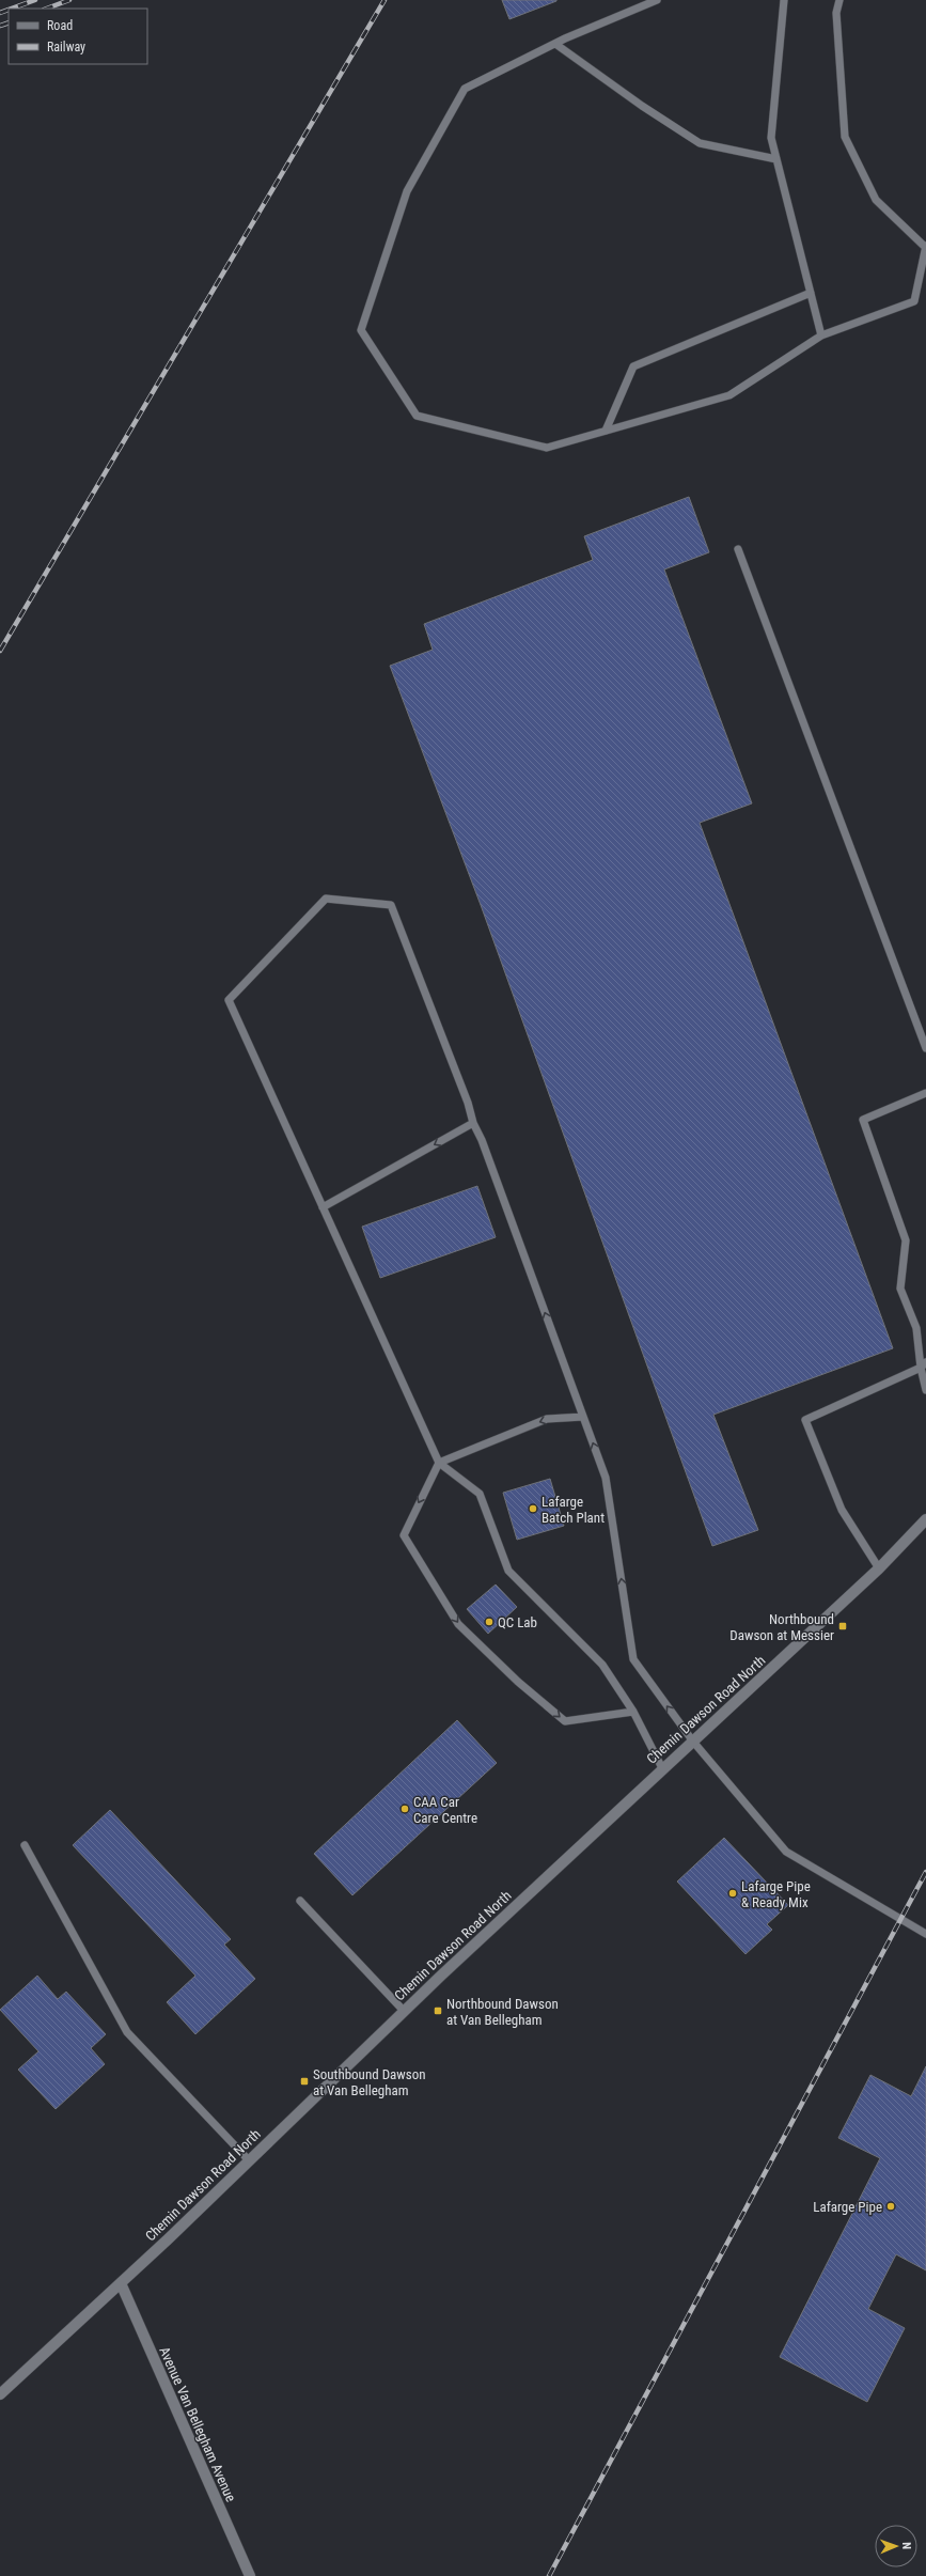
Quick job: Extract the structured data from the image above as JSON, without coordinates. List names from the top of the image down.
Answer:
{
  "streets": {
    "street": ["Chemin Dawson Road North", "Avenue Van Bellegham Avenue"]
  },
  "crossings": [
    ["Chemin Dawson Road North", "Avenue Van Bellegham Avenue"]
  ],
  "places": {
    "other": [
      "Lafarge Batch Plant",
      "QC Lab",
      "CAA Car Care Centre",
      "Lafarge Pipe & Ready Mix",
      "Lafarge Pipe"
    ],
    "transit": ["Northbound Dawson at Messier", "Northbound Dawson at Van Bellegham", "Southbound Dawson at Van Bellegham"]
  },
  "legend": ["Road", "Railway"],
  "north": "right"
}
